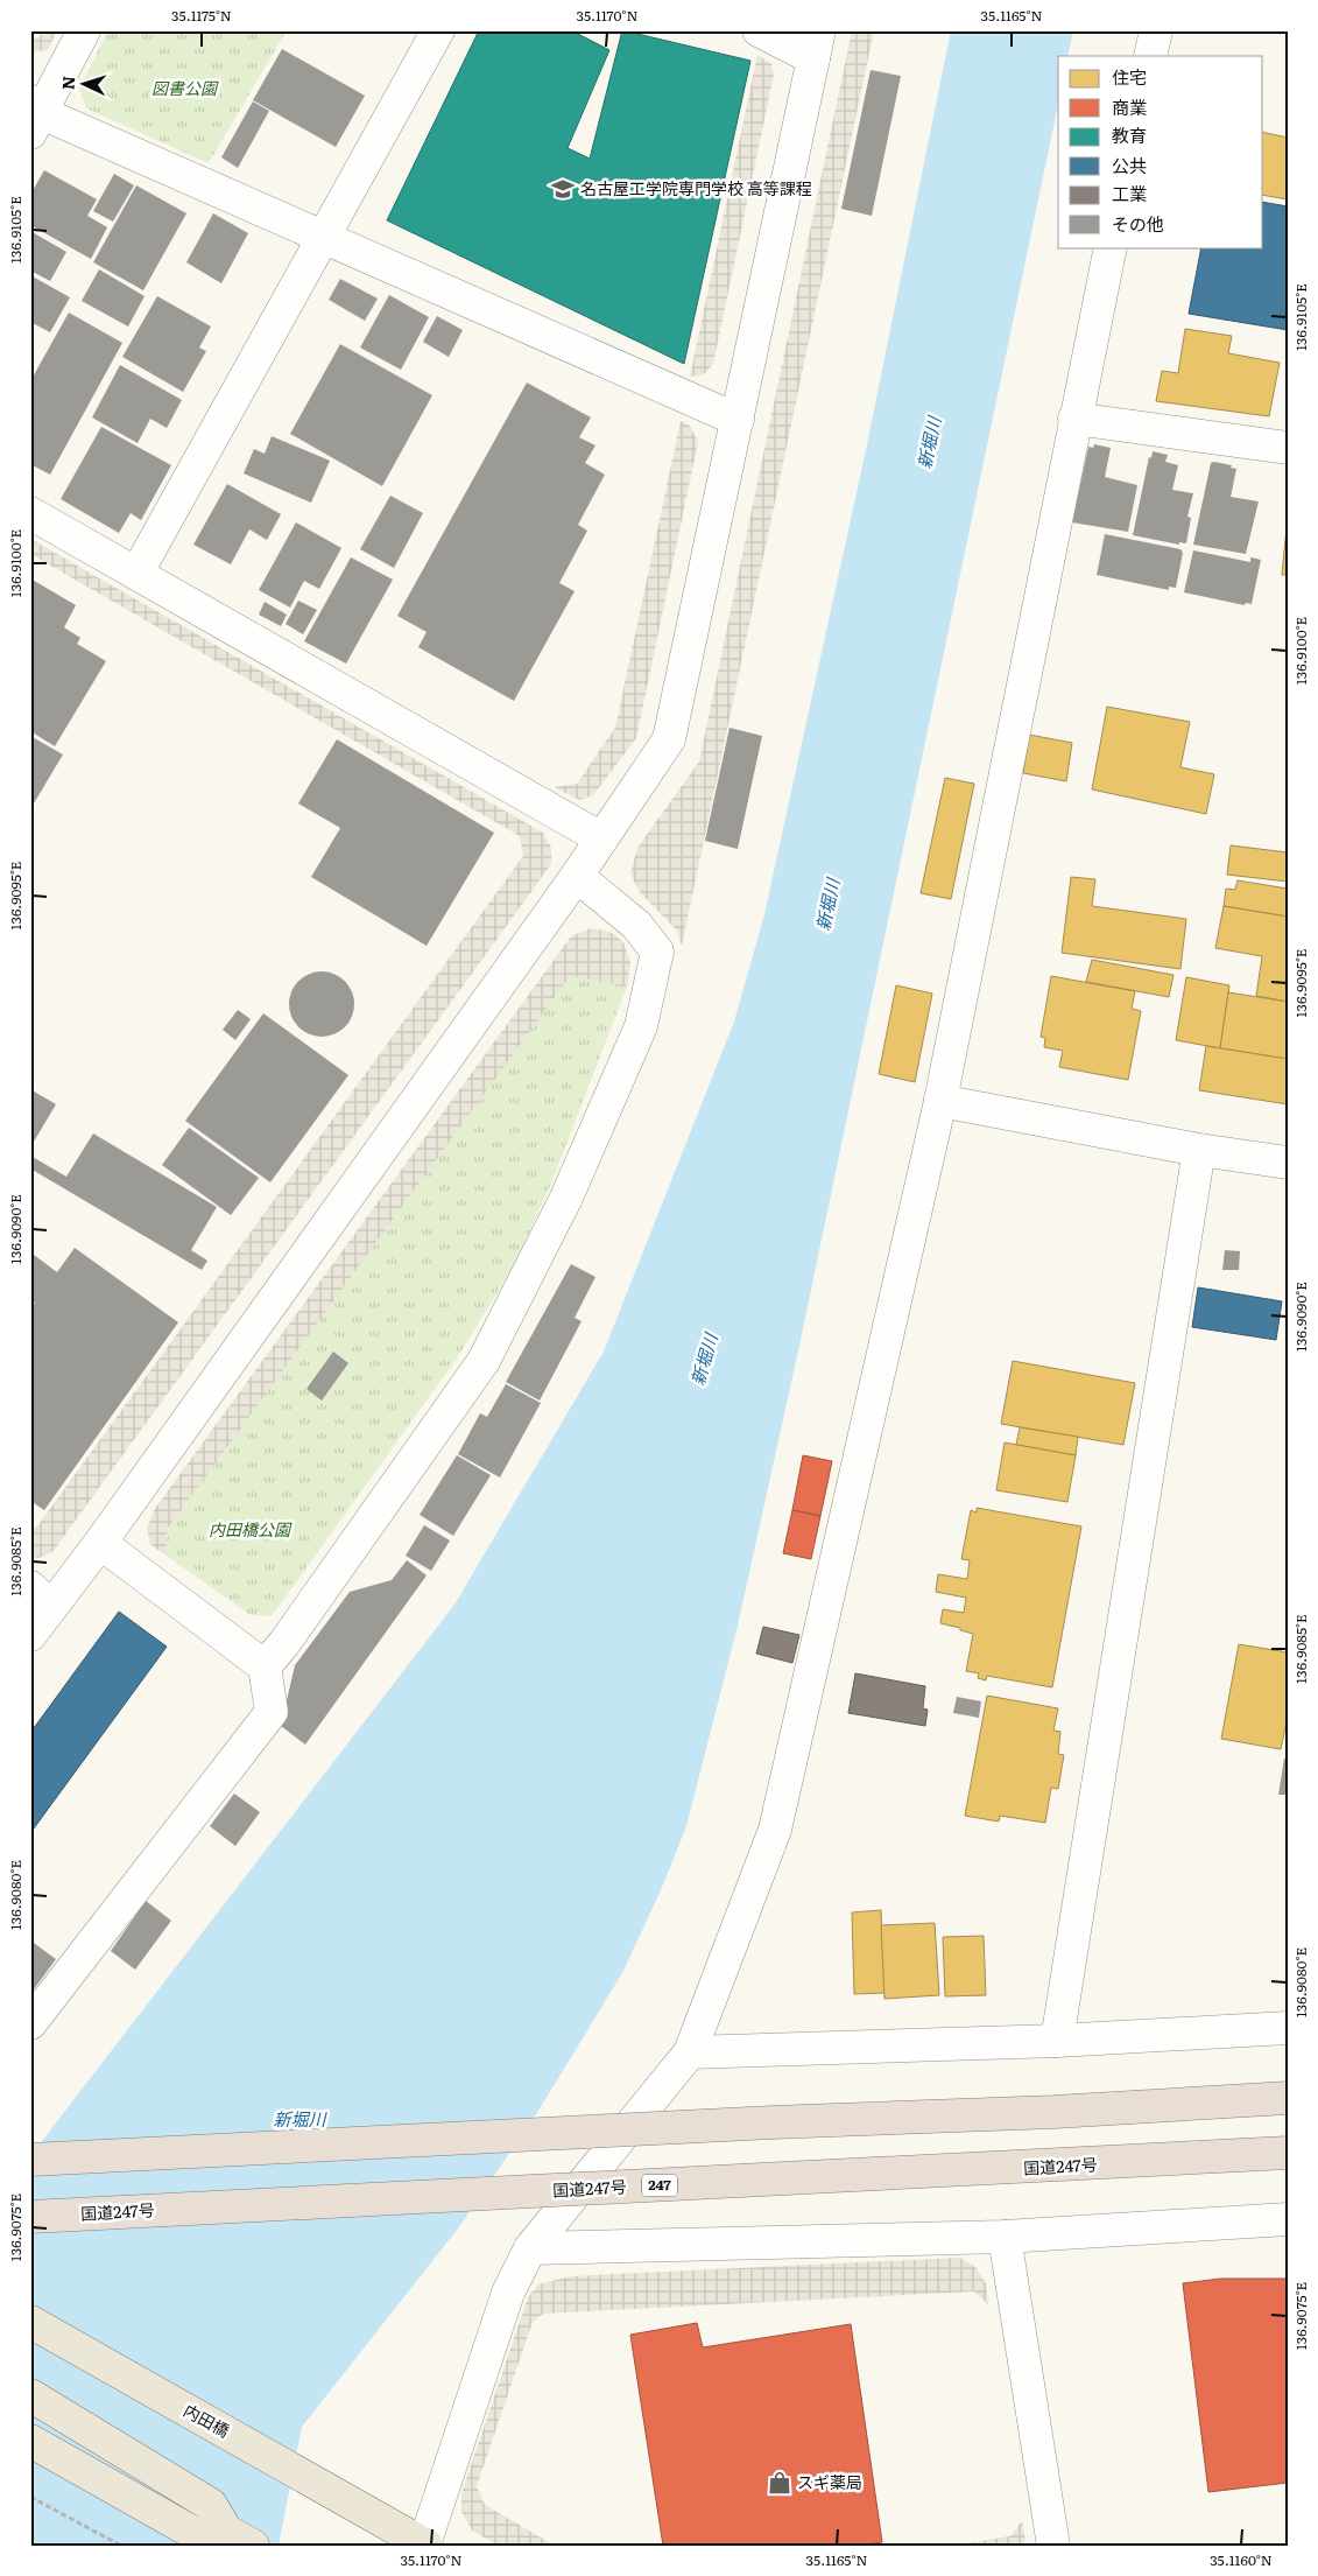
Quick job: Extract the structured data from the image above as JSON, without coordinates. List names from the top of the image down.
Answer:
{
  "streets": {
    "highway": ["国道247号", "247"],
    "main road": ["内田橋"]
  },
  "water": ["新堀川"],
  "parks": ["図書公園", "内田橋公園"],
  "places": {
    "school or university": ["名古屋工学院専門学校 高等課程"],
    "shop": ["スギ薬局"]
  },
  "legend": [
    "住宅",
    "商業",
    "教育",
    "公共",
    "工業",
    "その他"
  ],
  "north": "left",
  "coordinates": [
    "35.1175°N",
    "35.1170°N",
    "35.1165°N",
    "136.9105°E",
    "136.9100°E",
    "136.9095°E",
    "136.9090°E",
    "136.9085°E",
    "136.9080°E",
    "136.9075°E",
    "35.1160°N"
  ]
}
